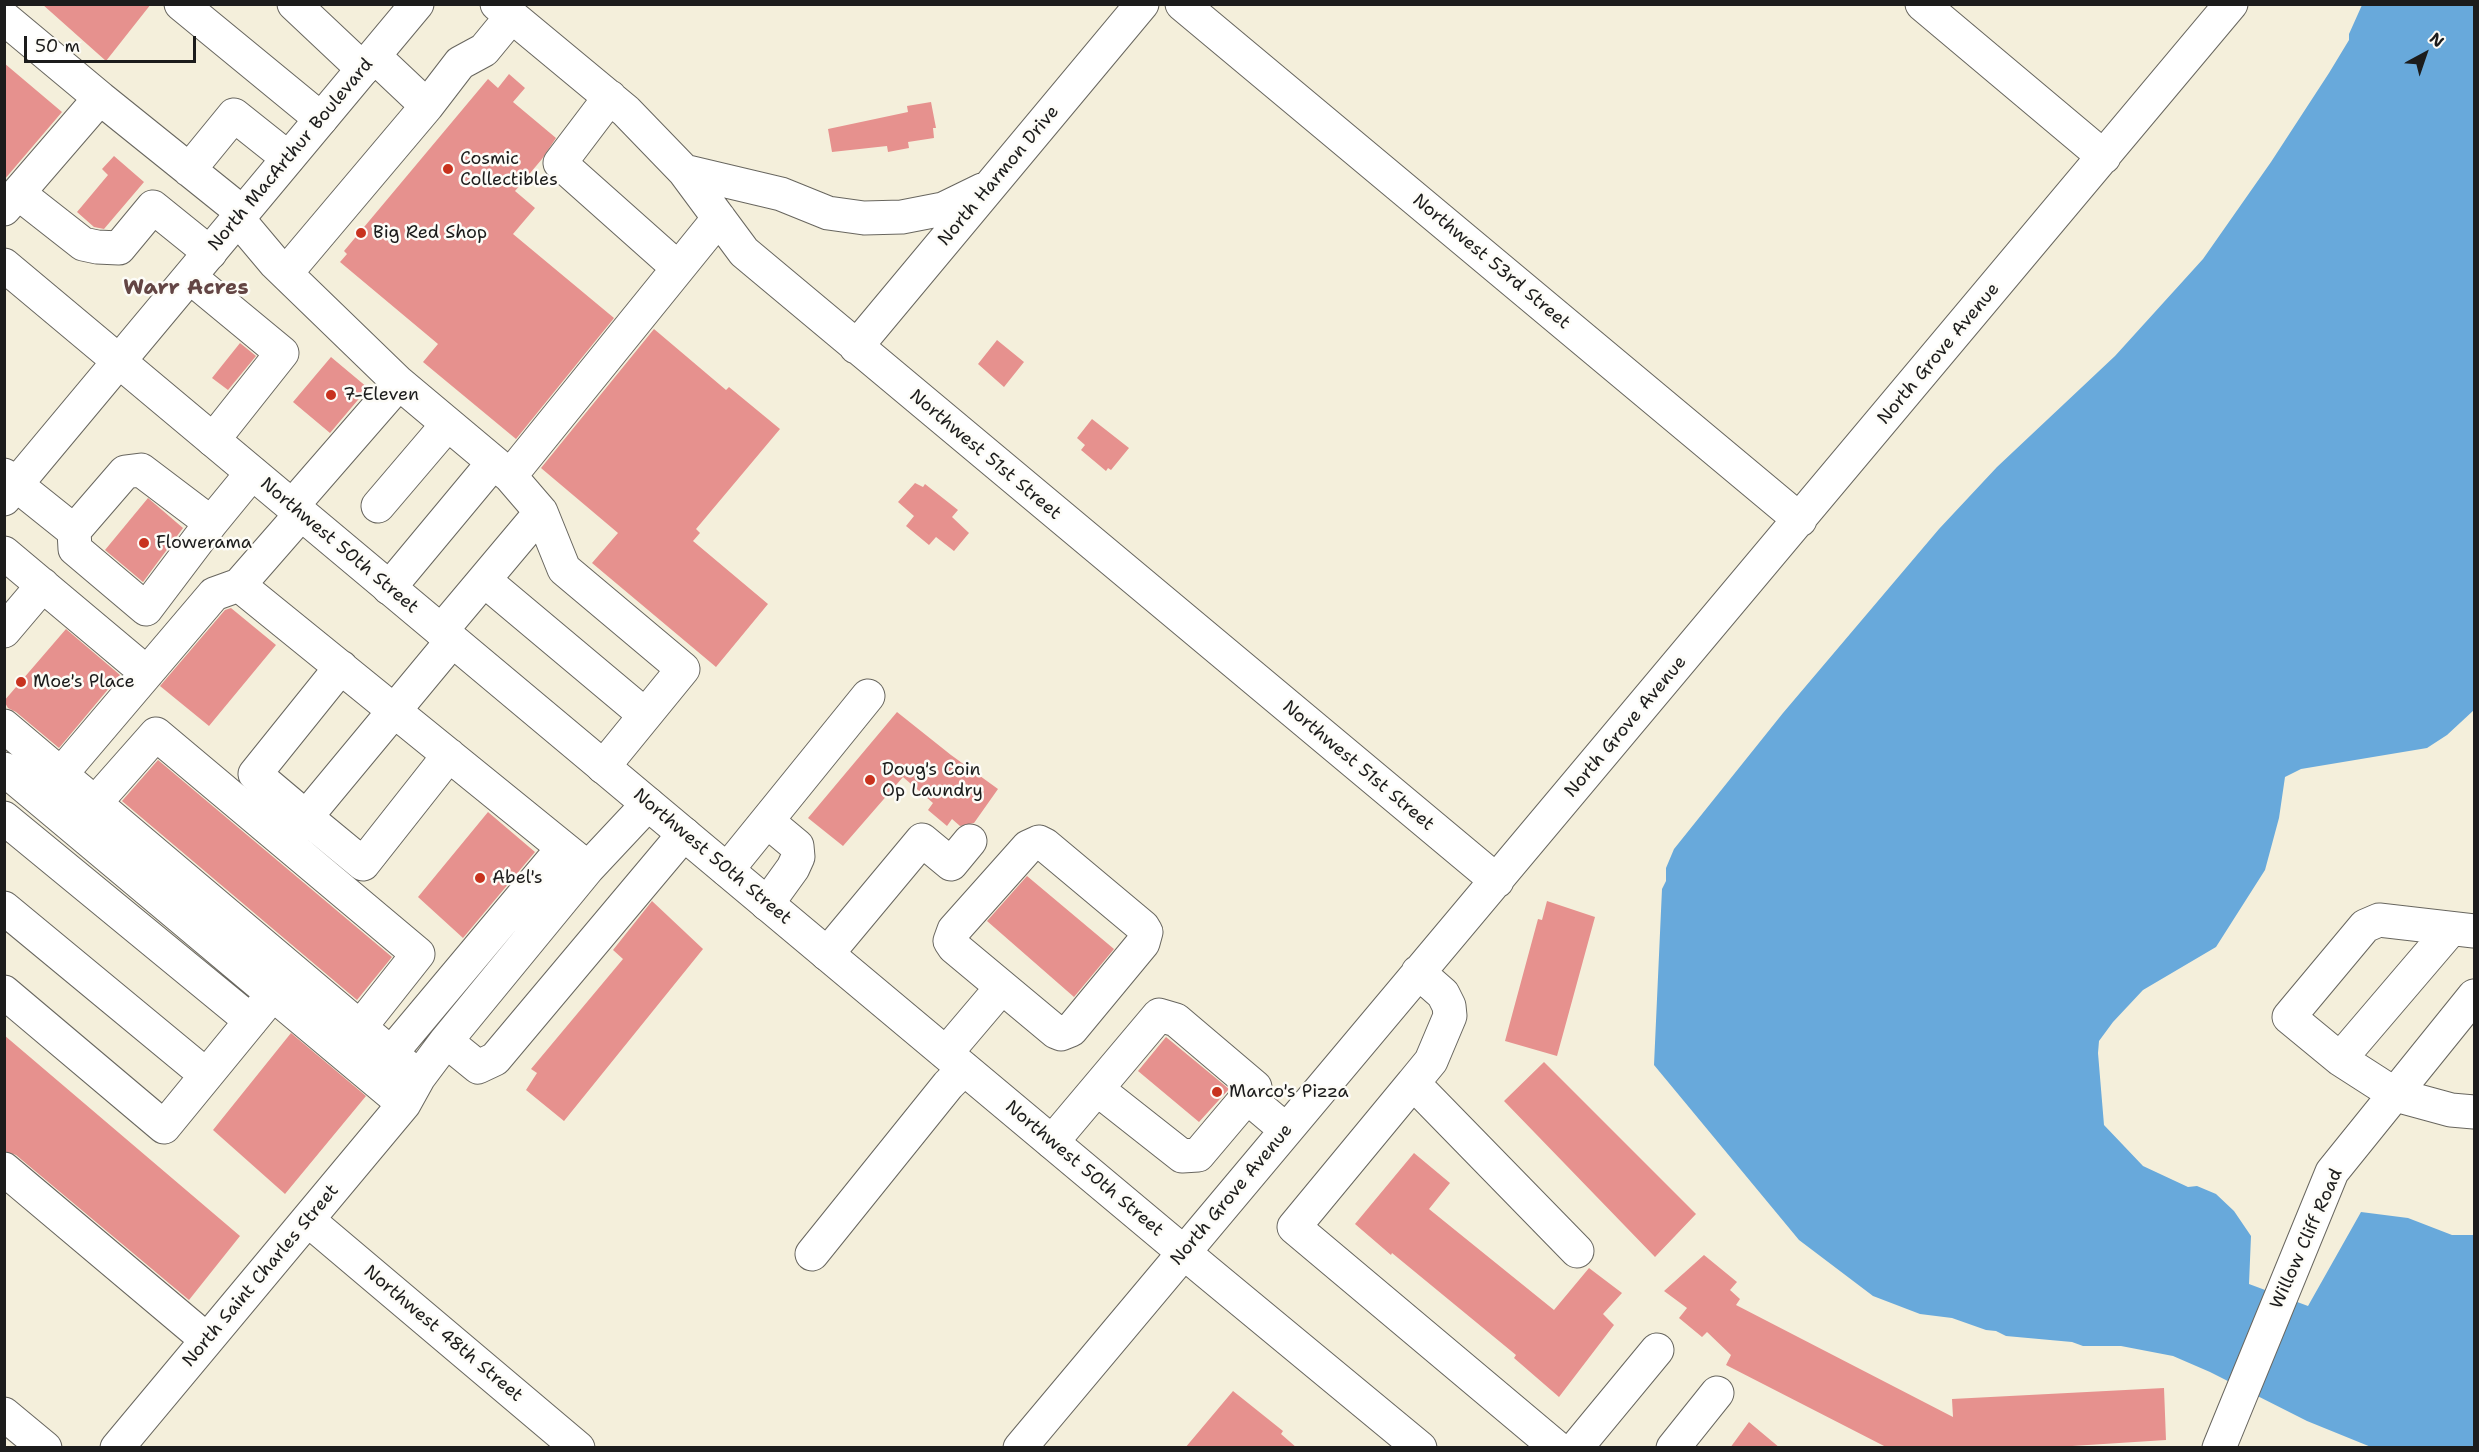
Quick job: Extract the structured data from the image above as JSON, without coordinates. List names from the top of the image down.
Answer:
{
  "streets": {
    "street": [
      "North MacArthur Boulevard",
      "North Harmon Drive",
      "Northwest 53rd Street",
      "North Grove Avenue",
      "Northwest 51st Street",
      "Northwest 50th Street",
      "Willow Cliff Road",
      "North Saint Charles Street",
      "Northwest 48th Street"
    ]
  },
  "crossings": [
    ["North MacArthur Boulevard", "Northwest 50th Street"],
    ["North Harmon Drive", "Northwest 51st Street"],
    ["Northwest 53rd Street", "North Grove Avenue"],
    ["North Grove Avenue", "Northwest 51st Street"],
    ["North Grove Avenue", "Northwest 50th Street"],
    ["Northwest 50th Street", "North Saint Charles Street"],
    ["North Saint Charles Street", "Northwest 48th Street"]
  ],
  "districts": ["Warr Acres"],
  "places": [
    "Cosmic Collectibles",
    "Big Red Shop",
    "7-Eleven",
    "Flowerama",
    "Moe's Place",
    "Doug's Coin Op Laundry",
    "Abel's",
    "Marco's Pizza"
  ],
  "scale_bar": "50 m",
  "north": "top right"
}
